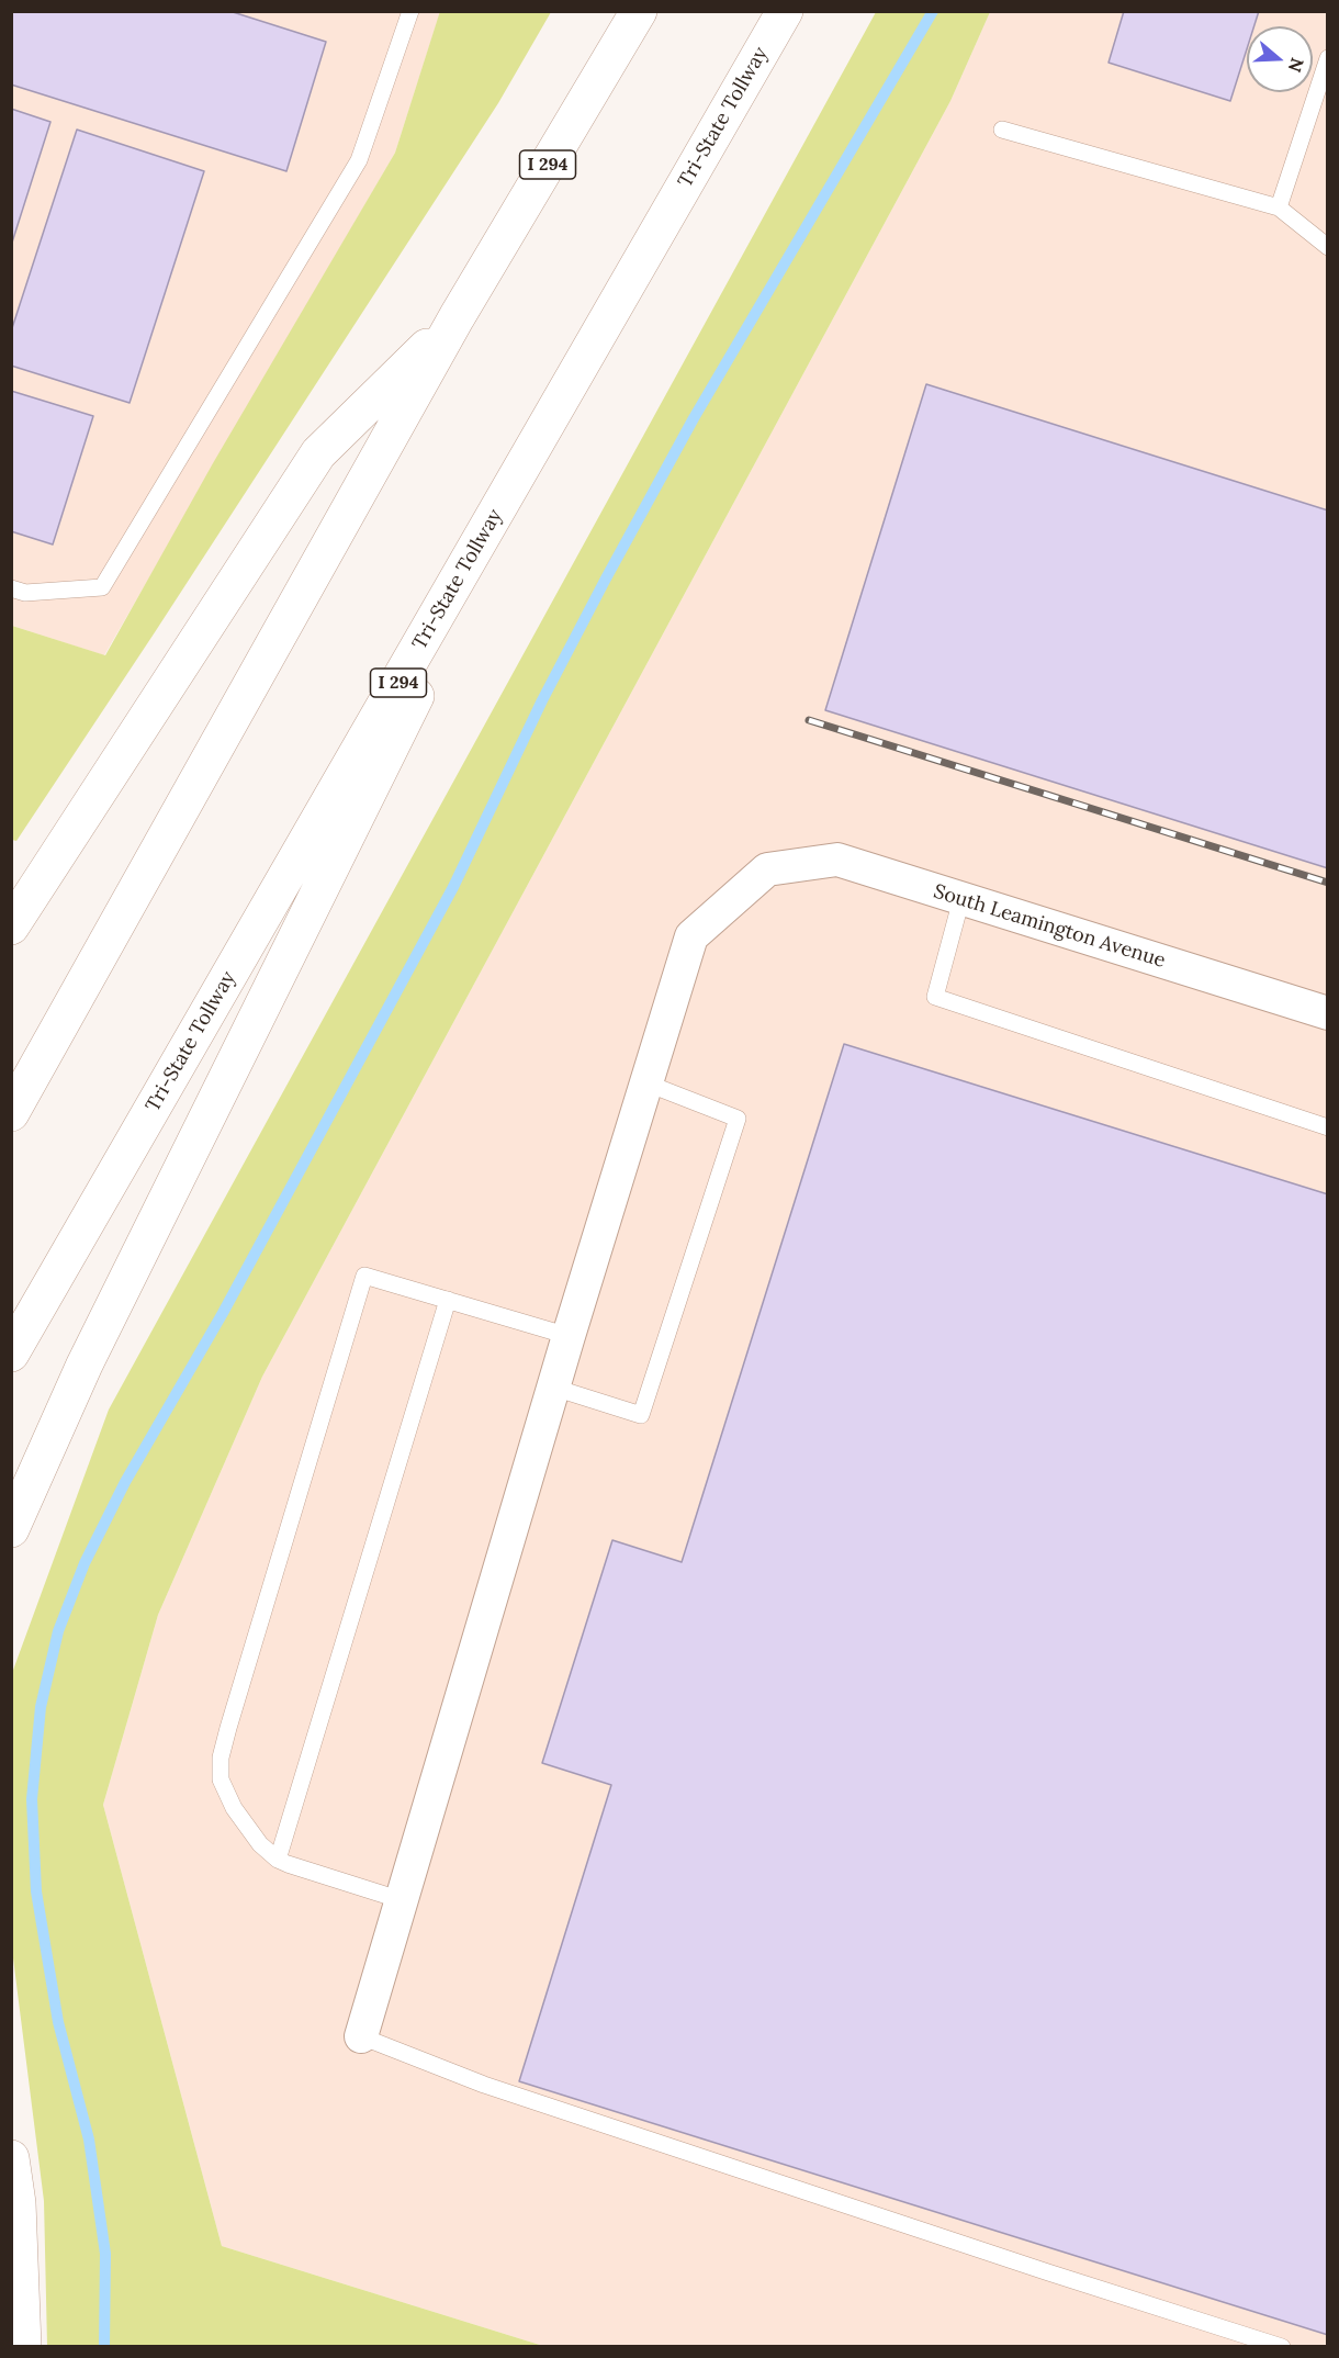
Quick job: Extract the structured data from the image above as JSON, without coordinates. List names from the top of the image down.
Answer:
{
  "streets": {
    "highway": ["Tri-State Tollway", "I 294"],
    "street": ["South Leamington Avenue"]
  },
  "north": "right"
}
